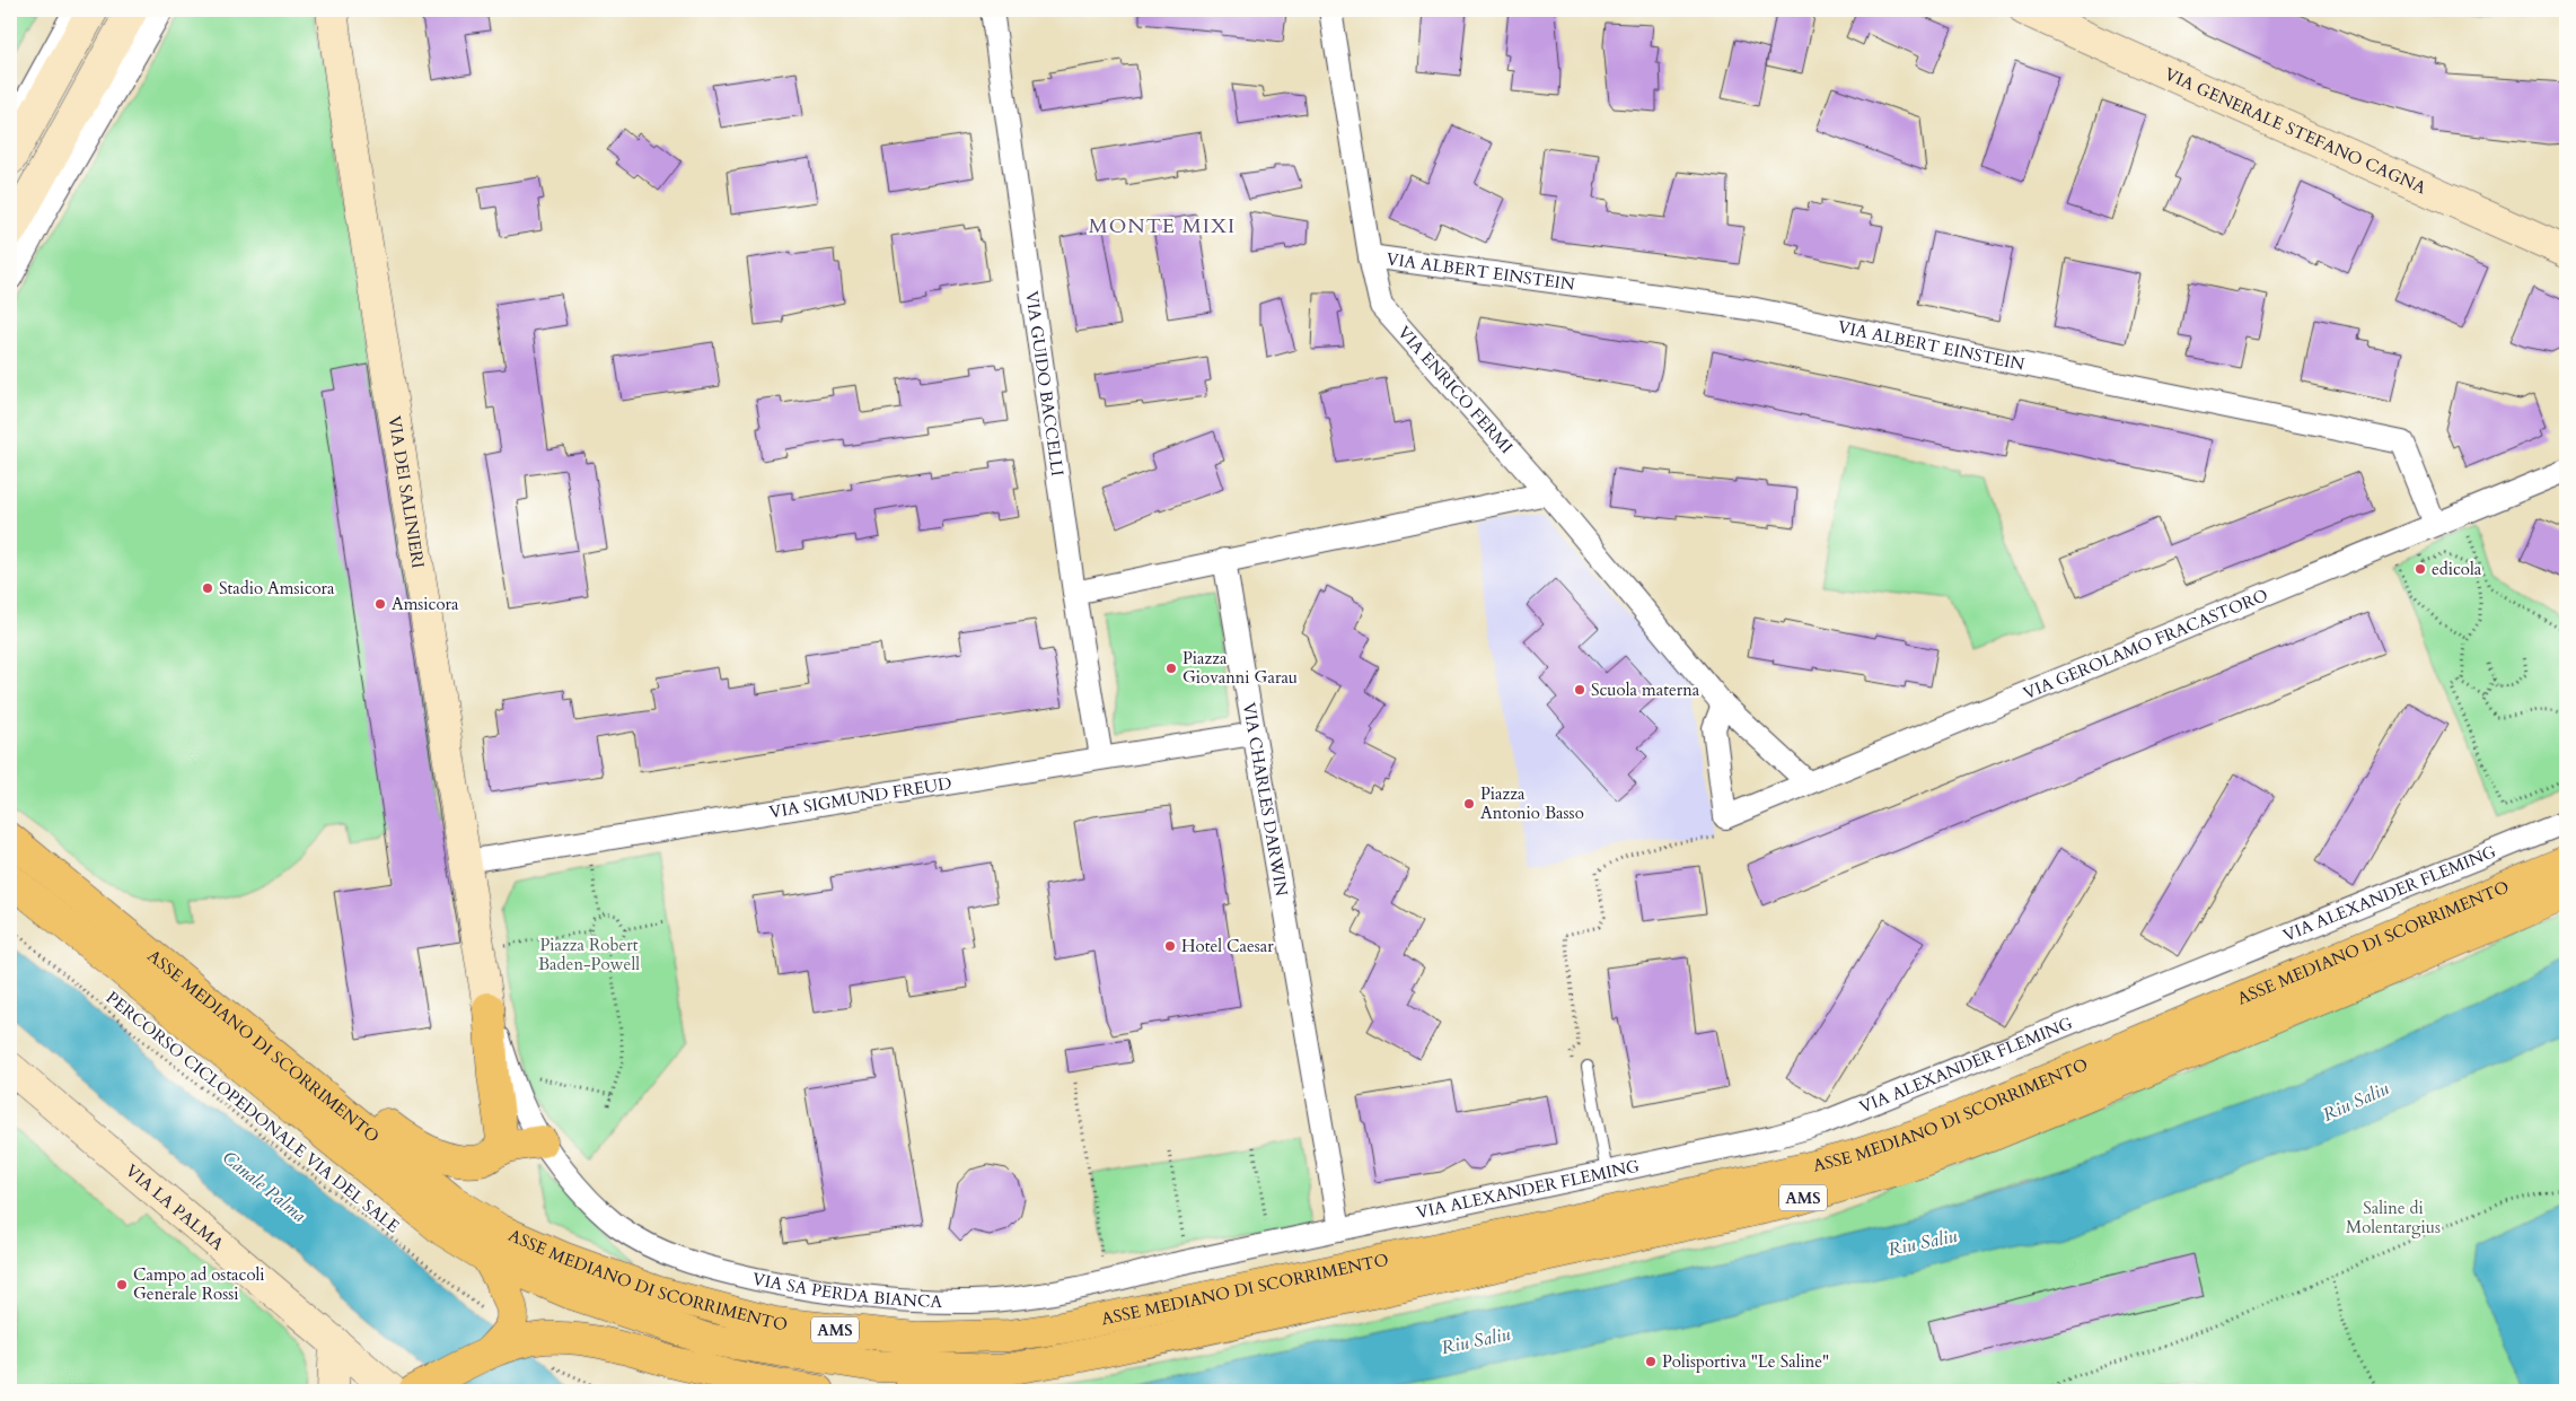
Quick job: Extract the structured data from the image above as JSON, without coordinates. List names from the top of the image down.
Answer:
{
  "streets": {
    "highway": ["ASSE MEDIANO DI SCORRIMENTO", "AMS"],
    "street": [
      "VIA GENERALE STEFANO CAGNA",
      "VIA ALBERT EINSTEIN",
      "VIA GUIDO BACCELLI",
      "VIA ENRICO FERMI",
      "VIA DEI SALINIERI",
      "VIA GEROLAMO FRACASTORO",
      "VIA SIGMUND FREUD",
      "VIA CHARLES DARWIN",
      "VIA ALEXANDER FLEMING",
      "VIA LA PALMA",
      "VIA SA PERDA BIANCA"
    ],
    "path": ["PERCORSO CICLOPEDONALE VIA DEL SALE"]
  },
  "crossings": [
    ["VIA ALBERT EINSTEIN", "VIA ENRICO FERMI"],
    ["VIA ALBERT EINSTEIN", "VIA GEROLAMO FRACASTORO"],
    ["VIA GUIDO BACCELLI", "VIA SIGMUND FREUD"],
    ["VIA ENRICO FERMI", "VIA GEROLAMO FRACASTORO"],
    ["VIA DEI SALINIERI", "VIA SIGMUND FREUD"],
    ["VIA DEI SALINIERI", "VIA SA PERDA BIANCA"],
    ["VIA SIGMUND FREUD", "VIA CHARLES DARWIN"],
    ["VIA CHARLES DARWIN", "VIA ALEXANDER FLEMING"],
    ["VIA CHARLES DARWIN", "VIA SA PERDA BIANCA"],
    ["VIA ALEXANDER FLEMING", "VIA SA PERDA BIANCA"]
  ],
  "districts": ["MONTE MIXI"],
  "water": ["Riu Saliu", "Canale Palma"],
  "parks": ["Piazza Robert Baden-Powell", "Saline di Molentargius"],
  "places": [
    "edicola",
    "Stadio Amsicora",
    "Amsicora",
    "Piazza Giovanni Garau",
    "Scuola materna",
    "Piazza Antonio Basso",
    "Hotel Caesar",
    "Campo ad ostacoli Generale Rossi",
    "Polisportiva \"Le Saline\""
  ]
}
